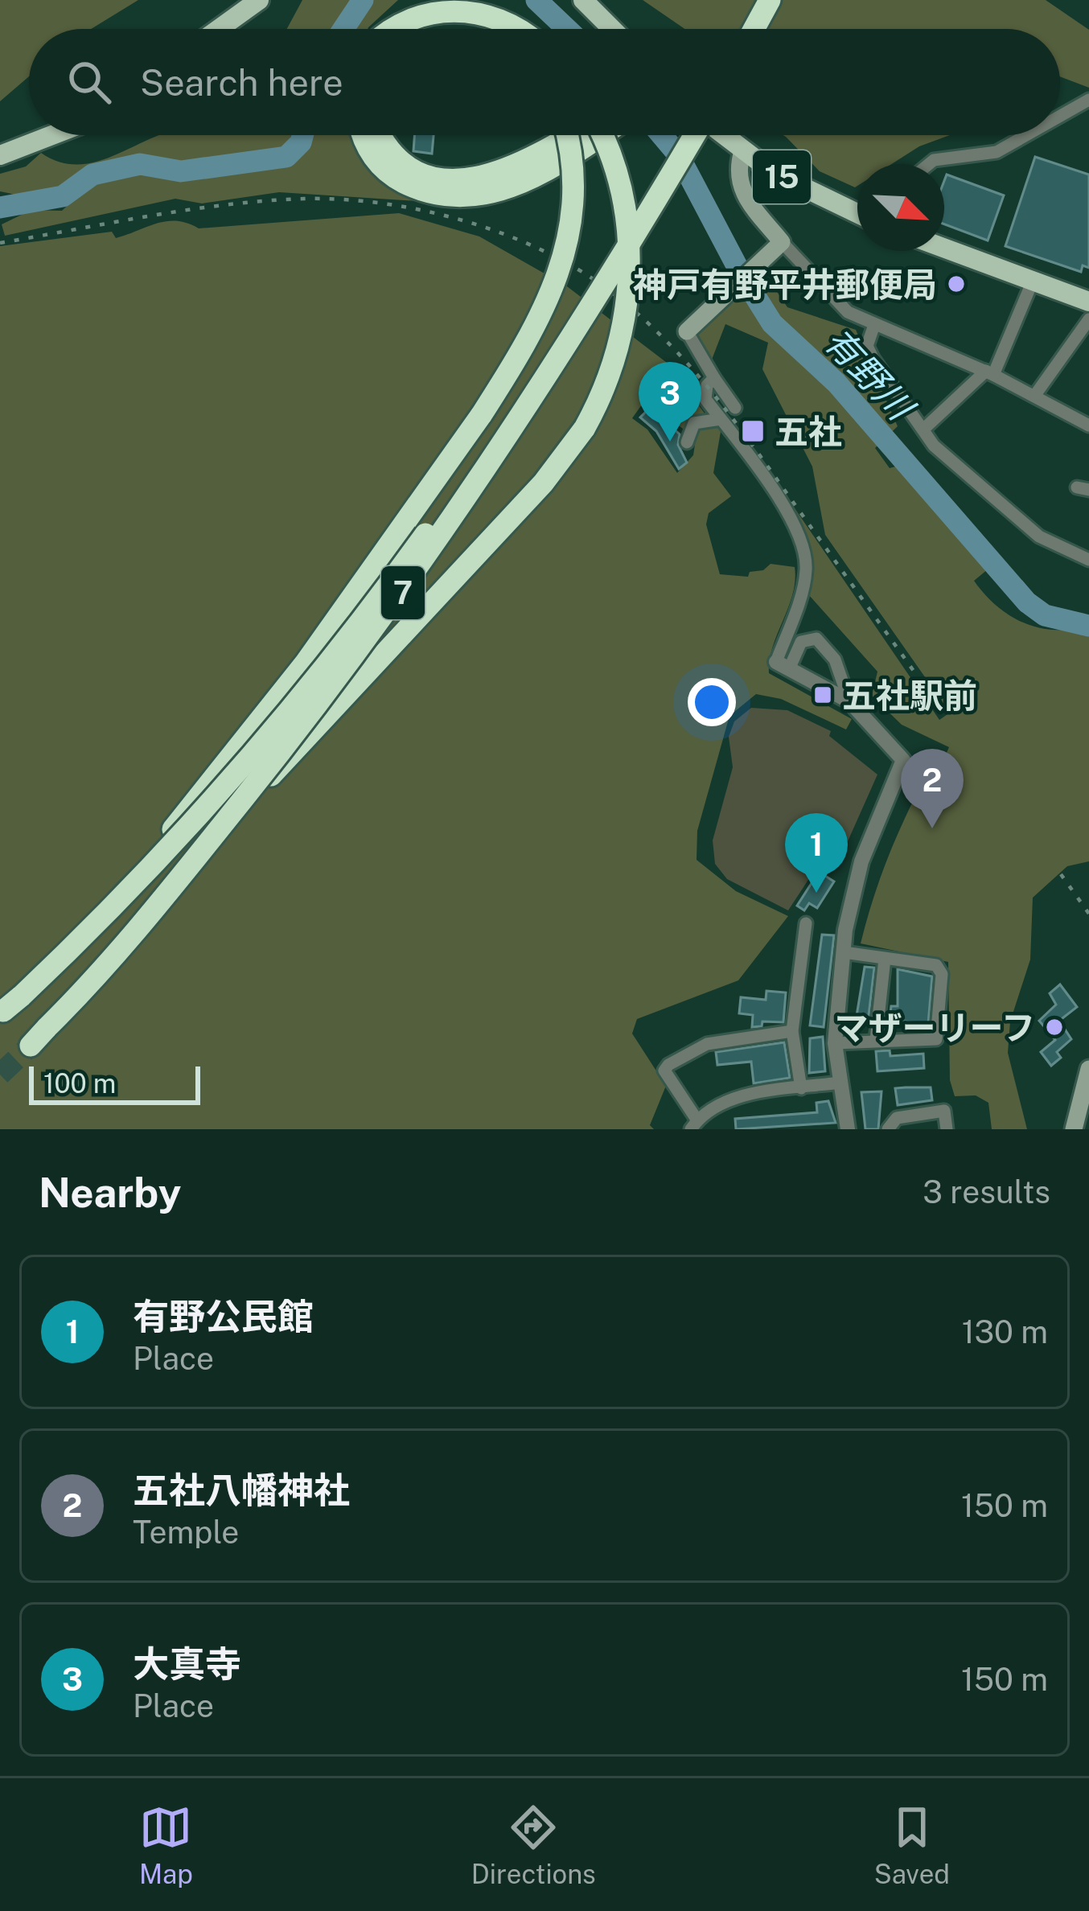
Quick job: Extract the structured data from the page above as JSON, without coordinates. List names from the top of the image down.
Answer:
{
  "streets": {
    "highway": ["7"],
    "main road": ["15"]
  },
  "water": ["有野川"],
  "places": {
    "other": ["神戸有野平井郵便局", "マザーリーフ"],
    "transit": ["五社", "五社駅前"]
  },
  "scale_bar": "100 m",
  "north": "bottom right",
  "page": {
    "search": "Search here",
    "pins": ["3", "2", "1"],
    "scale": "100 m",
    "heading": ["Nearby", "3 results"],
    "list": [
      {
        "mark": "1",
        "name": "有野公民館",
        "note": "Place",
        "value": "130 m"
      },
      {
        "mark": "2",
        "name": "五社八幡神社",
        "note": "Temple",
        "value": "150 m"
      },
      {
        "mark": "3",
        "name": "大真寺",
        "note": "Place",
        "value": "150 m"
      }
    ],
    "nav": ["Map", "Directions", "Saved"]
  }
}
